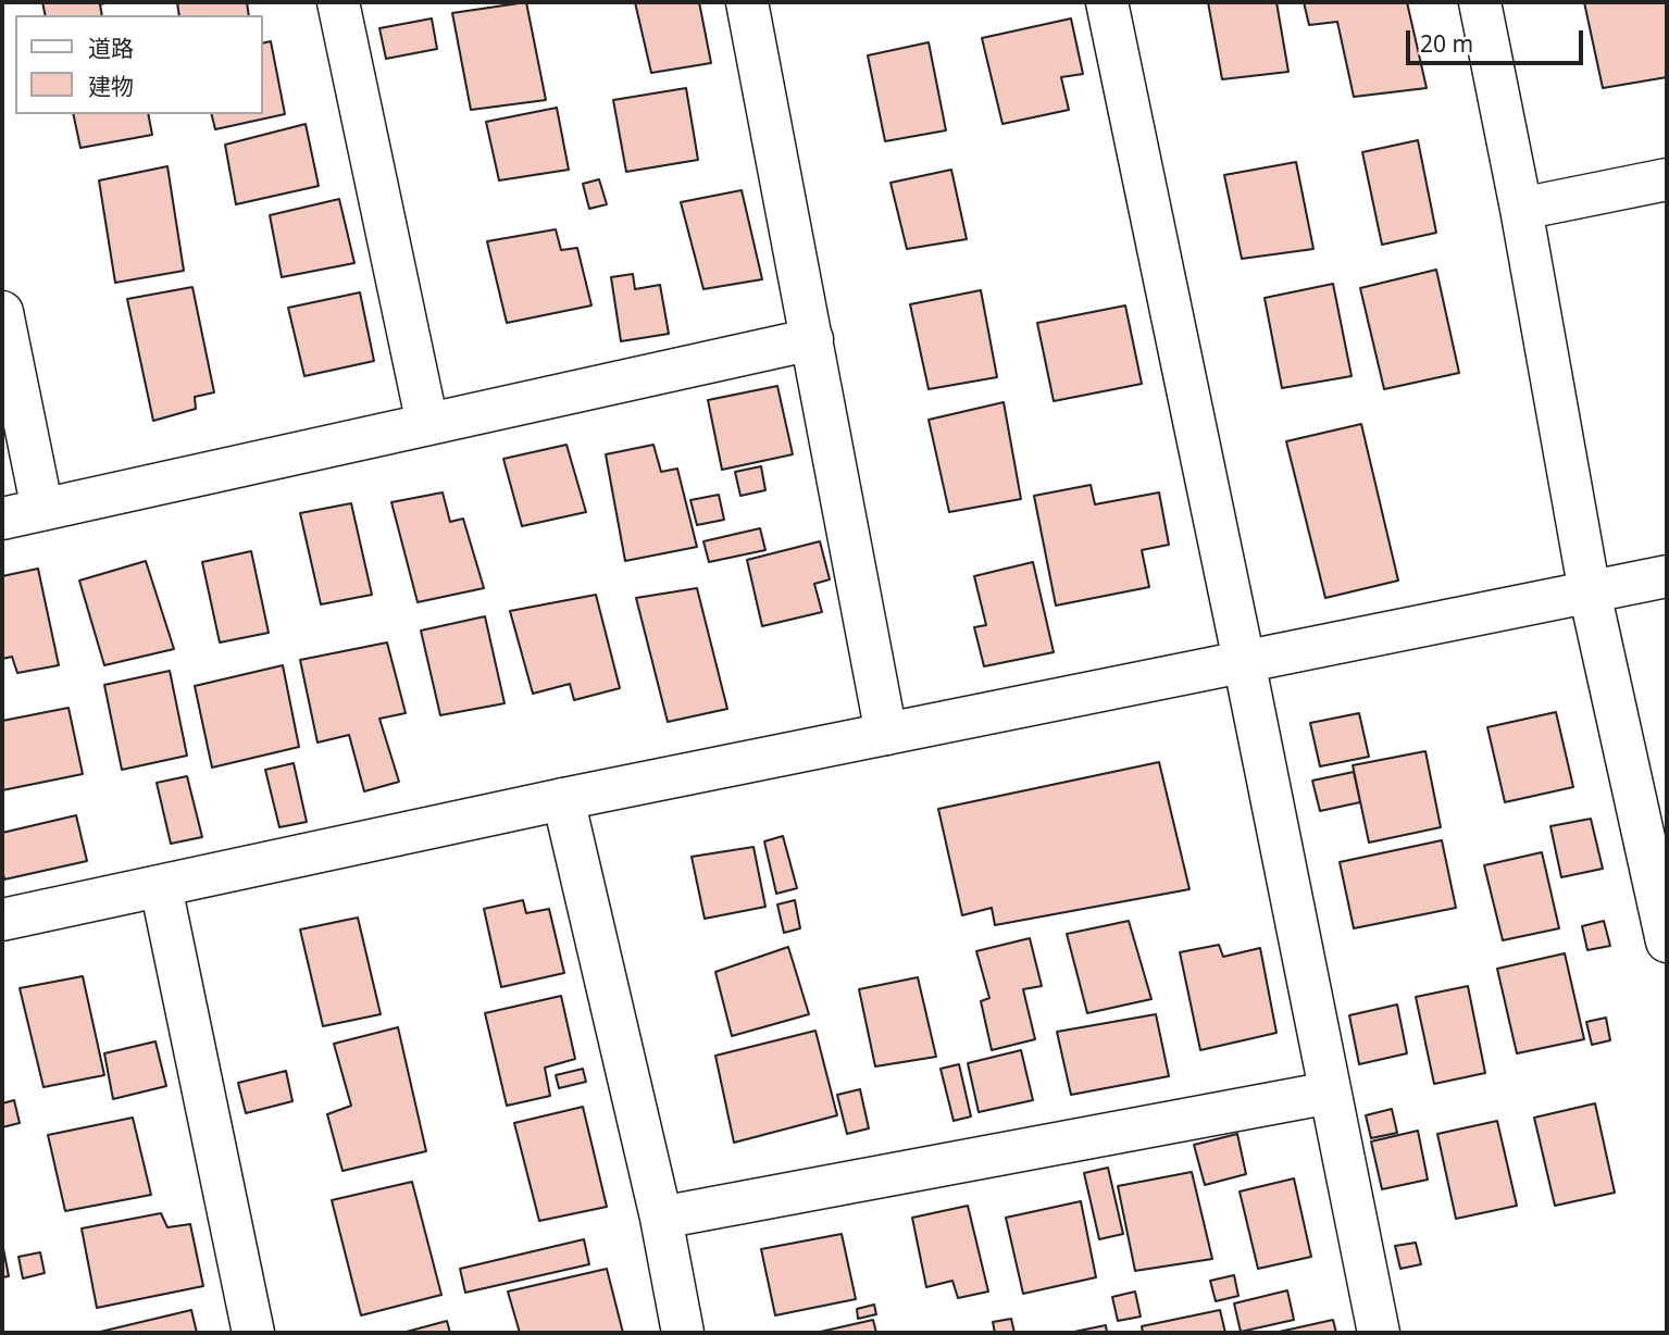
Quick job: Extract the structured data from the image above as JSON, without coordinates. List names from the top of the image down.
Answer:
{
  "legend": ["道路", "建物"],
  "scale_bar": "20 m"
}
